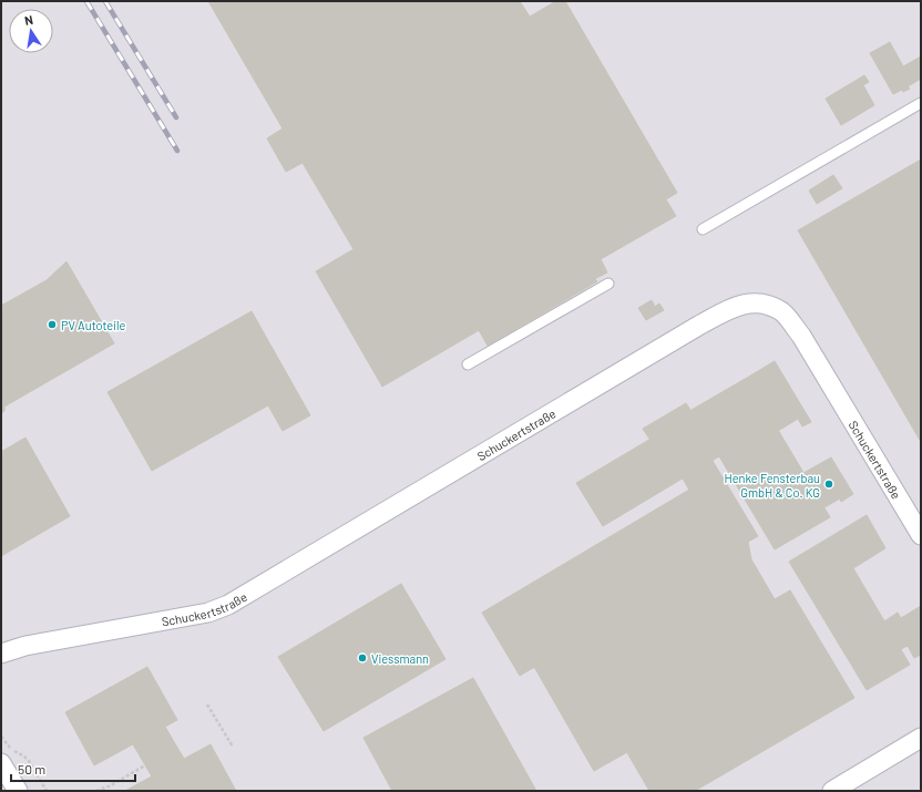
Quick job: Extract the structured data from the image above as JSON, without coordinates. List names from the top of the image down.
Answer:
{
  "streets": {
    "street": ["Schuckertstraße"]
  },
  "places": ["PV Autoteile", "Henke Fensterbau GmbH & Co. KG", "Viessmann"],
  "scale_bar": "50 m",
  "north": "top"
}
